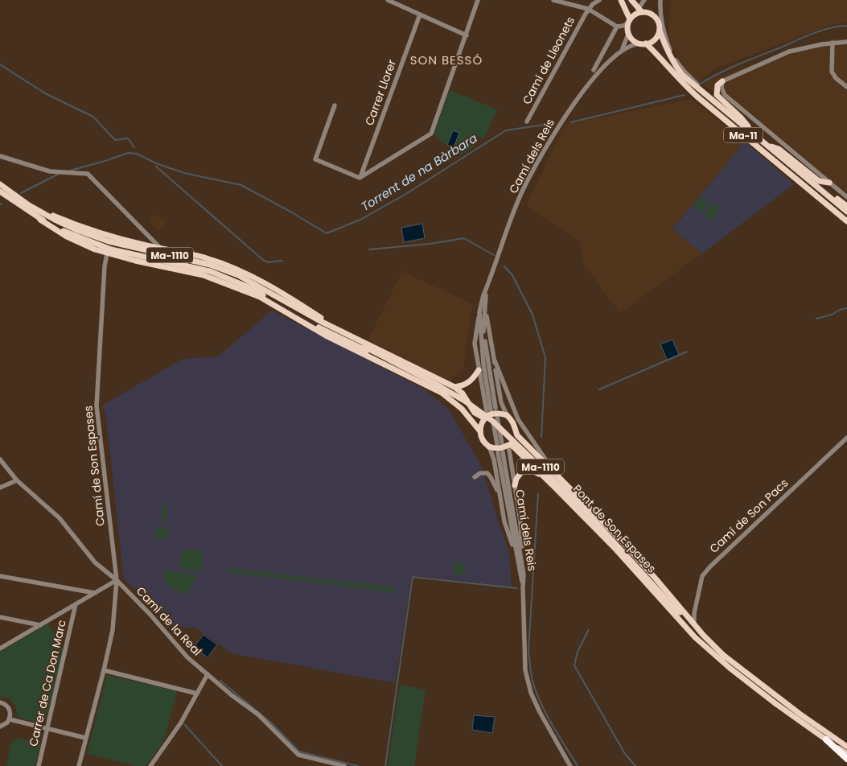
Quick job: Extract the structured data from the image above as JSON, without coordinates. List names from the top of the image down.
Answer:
{
  "streets": {
    "main road": ["Ma-11", "Ma-1110", "Pont de Son Espases"],
    "street": [
      "Camí de Lleonets",
      "Carrer Llorer",
      "Camí dels Reis",
      "Camí de Son Espases",
      "Camí de Son Pacs",
      "Camí de la Real",
      "Carrer de Ca Don Marc"
    ]
  },
  "crossings": [
    ["Ma-1110", "Camí de Son Pacs"],
    ["Ma-1110", "Pont de Son Espases"],
    ["Camí de Son Espases", "Camí de la Real"]
  ],
  "districts": ["SON BESSÓ"],
  "water": ["Torrent de na Bàrbara"]
}
